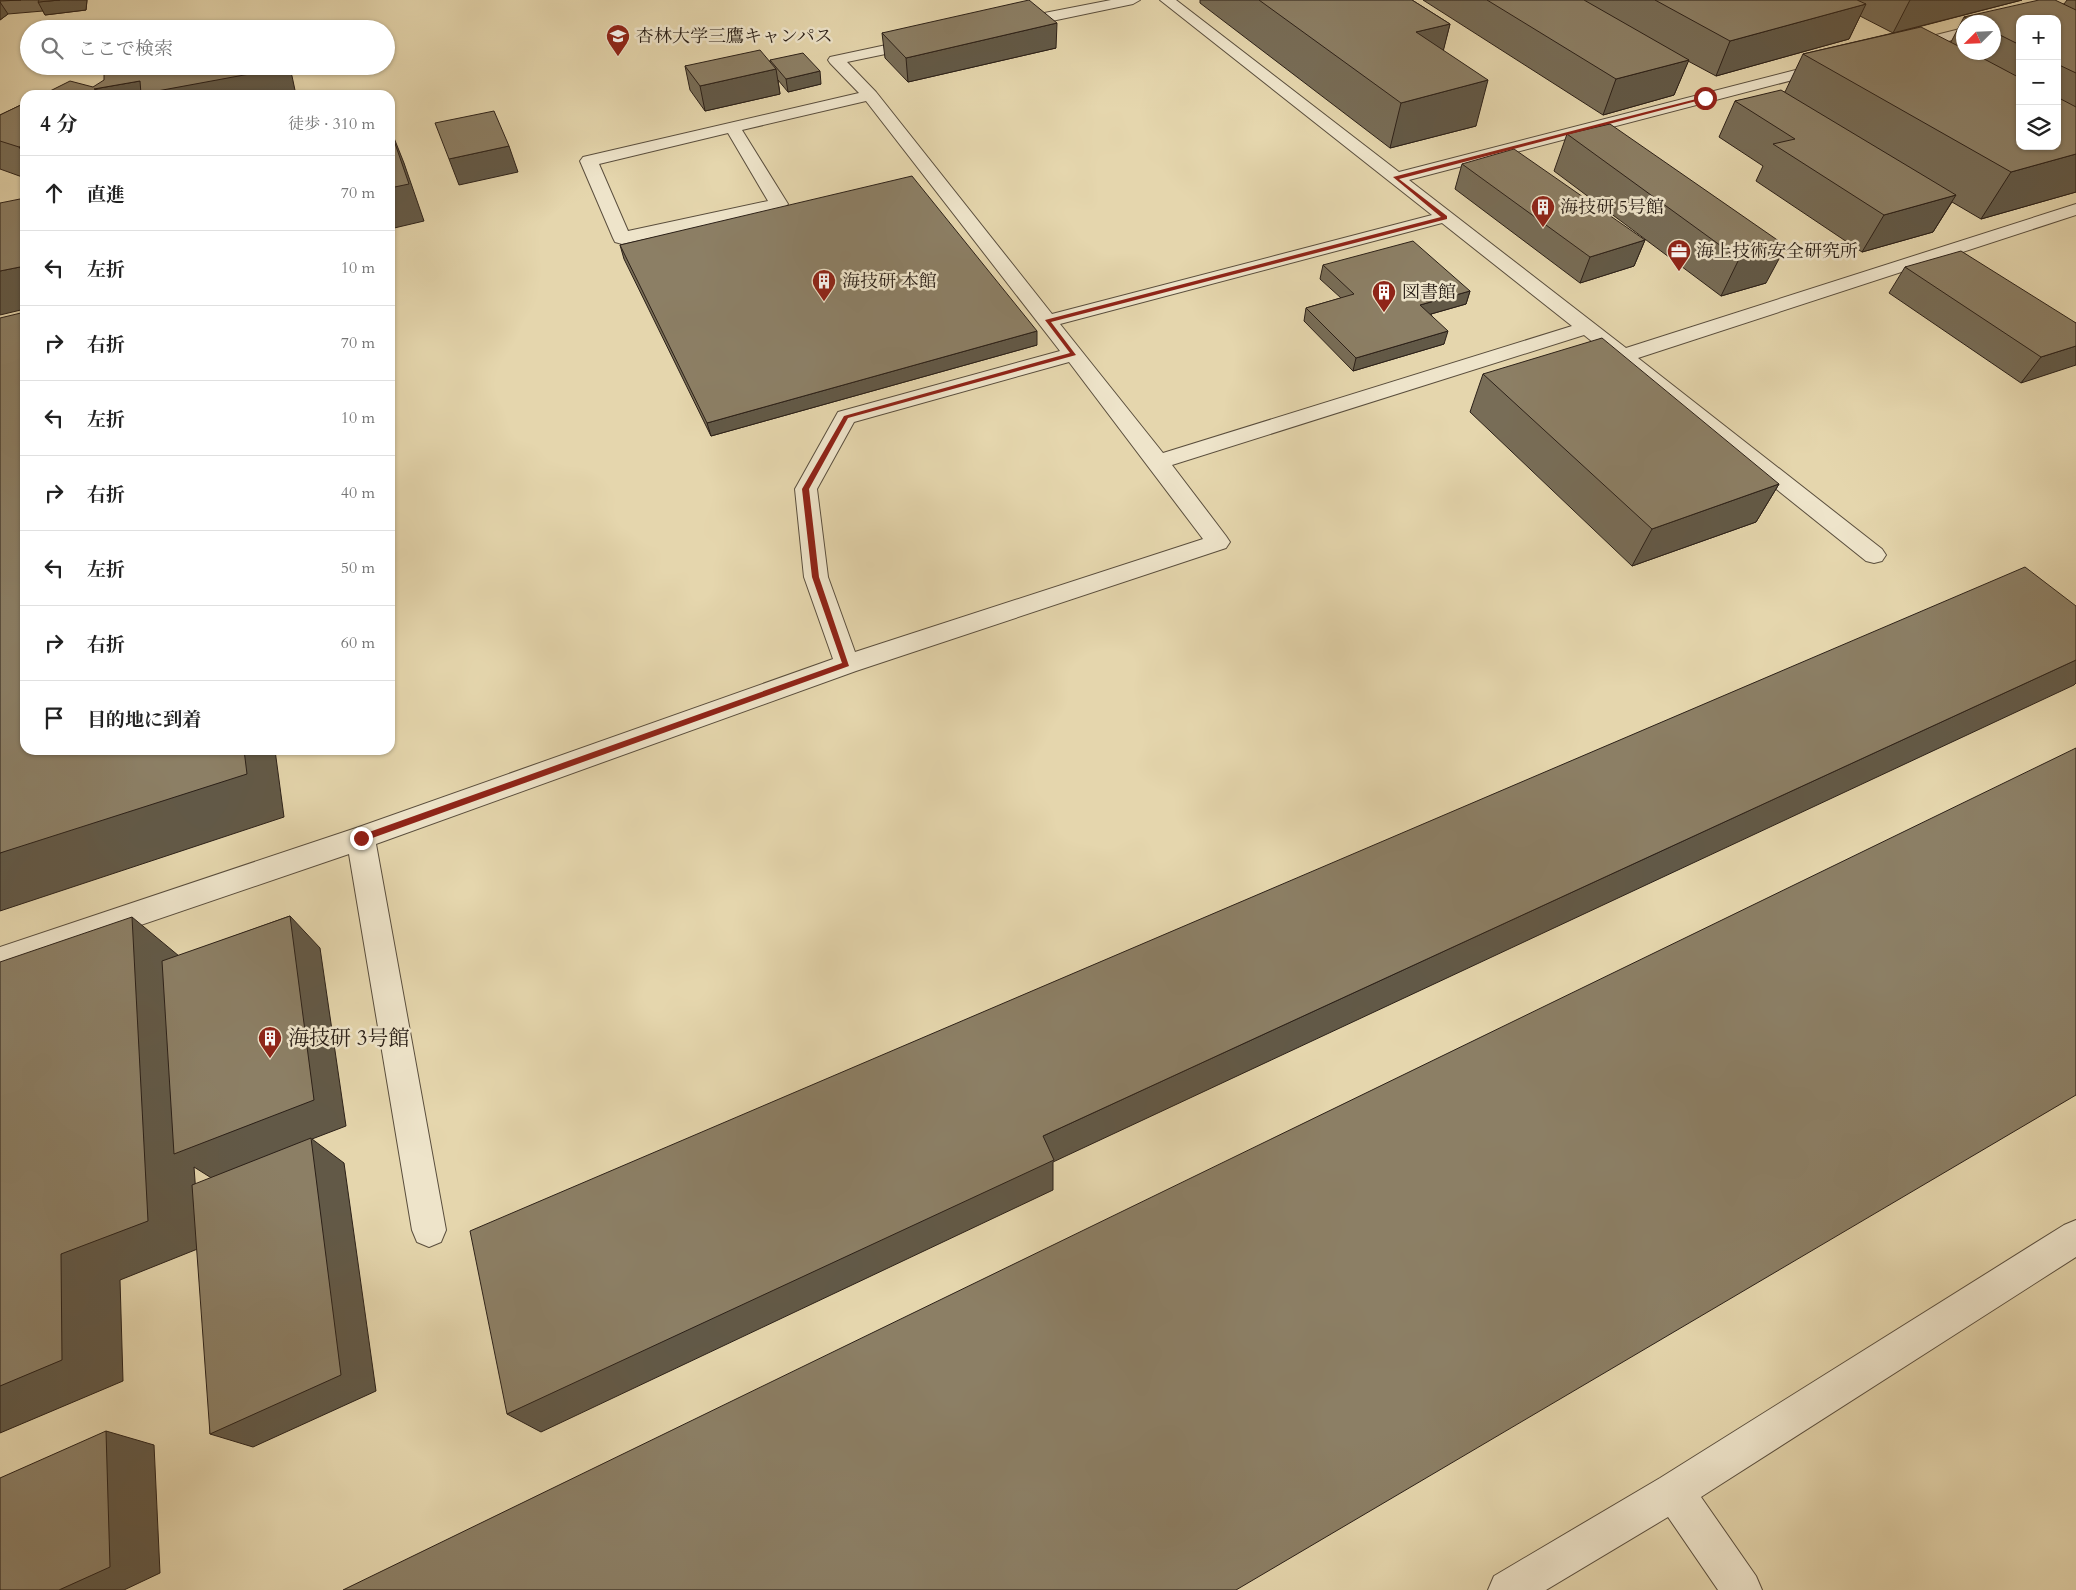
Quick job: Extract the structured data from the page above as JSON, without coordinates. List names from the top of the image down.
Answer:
{
  "places": {
    "school or university": ["杏林大学三鷹キャンパス"],
    "building": [
      "海技研 5号館",
      "海技研 本館",
      "図書館",
      "海技研 3号館"
    ],
    "office": ["海上技術安全研究所"]
  },
  "north": "bottom left",
  "page": {
    "map_buttons": ["+", "−"],
    "search": "ここで検索",
    "heading": ["4 分", "徒歩 · 310 m"],
    "list": [
      ["直進", "70 m"],
      ["左折", "10 m"],
      ["右折", "70 m"],
      ["左折", "10 m"],
      ["右折", "40 m"],
      ["左折", "50 m"],
      ["右折", "60 m"],
      "目的地に到着"
    ]
  }
}
